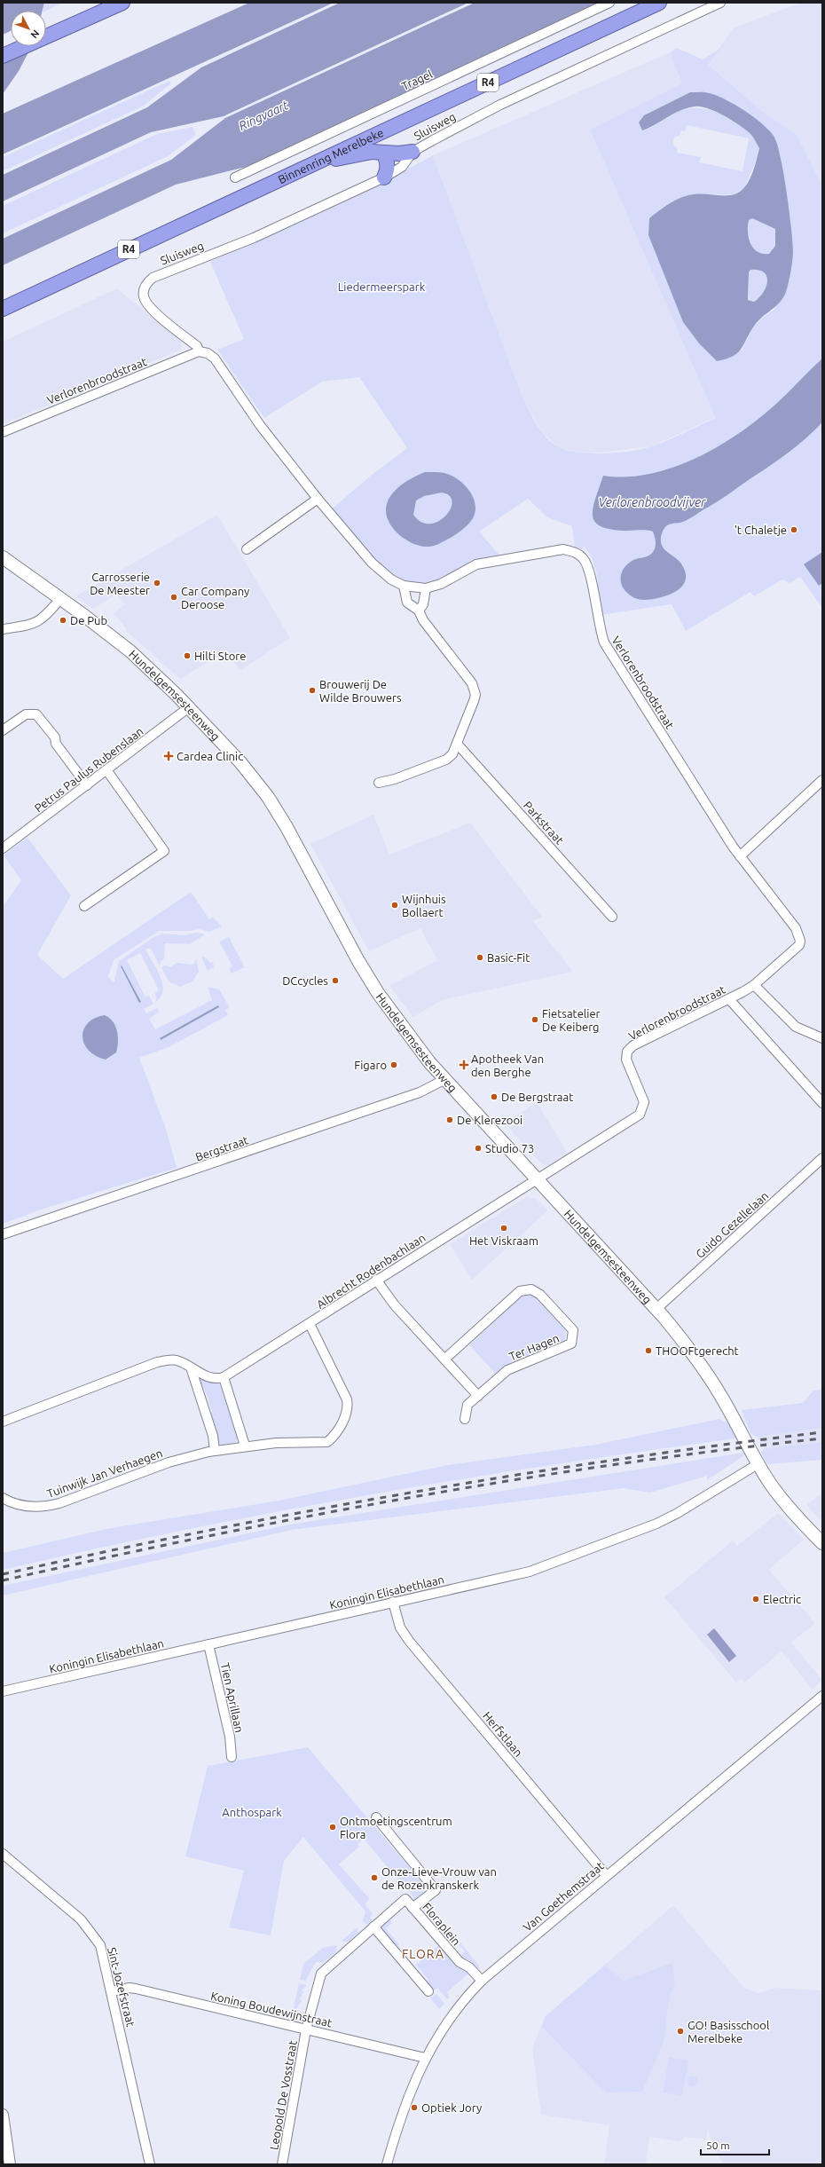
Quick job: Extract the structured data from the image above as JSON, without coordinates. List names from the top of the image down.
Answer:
{
  "streets": {
    "highway": ["R4", "Binnenring Merelbeke"],
    "main road": ["Hundelgemsesteenweg"],
    "street": [
      "Tragel",
      "Sluisweg",
      "Verlorenbroodstraat",
      "Petrus Paulus Rubenslaan",
      "Parkstraat",
      "Bergstraat",
      "Guido Gezellelaan",
      "Albrecht Rodenbachlaan",
      "Ter Hagen",
      "Tuinwijk Jan Verhaegen",
      "Koningin Elisabethlaan",
      "Tien Aprillaan",
      "Herfstlaan",
      "Van Goethemstraat",
      "Floraplein",
      "Sint-Jozefstraat",
      "Koning Boudewijnstraat",
      "Leopold De Vosstraat"
    ]
  },
  "crossings": [
    ["R4", "Sluisweg"],
    ["R4", "Binnenring Merelbeke"],
    ["Sluisweg", "Verlorenbroodstraat"],
    ["Verlorenbroodstraat", "Hundelgemsesteenweg"],
    ["Verlorenbroodstraat", "Albrecht Rodenbachlaan"],
    ["Hundelgemsesteenweg", "Petrus Paulus Rubenslaan"],
    ["Hundelgemsesteenweg", "Bergstraat"],
    ["Hundelgemsesteenweg", "Guido Gezellelaan"],
    ["Hundelgemsesteenweg", "Albrecht Rodenbachlaan"],
    ["Hundelgemsesteenweg", "Koningin Elisabethlaan"],
    ["Albrecht Rodenbachlaan", "Tuinwijk Jan Verhaegen"],
    ["Koningin Elisabethlaan", "Tien Aprillaan"],
    ["Koningin Elisabethlaan", "Herfstlaan"],
    ["Herfstlaan", "Van Goethemstraat"],
    ["Van Goethemstraat", "Floraplein"],
    ["Van Goethemstraat", "Koning Boudewijnstraat"],
    ["Floraplein", "Leopold De Vosstraat"],
    ["Sint-Jozefstraat", "Koning Boudewijnstraat"],
    ["Koning Boudewijnstraat", "Leopold De Vosstraat"]
  ],
  "districts": ["FLORA"],
  "water": ["Ringvaart", "Verlorenbroodvijver"],
  "parks": ["Liedermeerspark", "Anthospark"],
  "places": {
    "other": [
      "'t Chaletje",
      "Carrosserie De Meester",
      "Car Company Deroose",
      "De Pub",
      "Hilti Store",
      "Brouwerij De Wilde Brouwers",
      "Wijnhuis Bollaert",
      "Basic-Fit",
      "DCcycles",
      "Fietsatelier De Keiberg",
      "Figaro",
      "De Bergstraat",
      "De Klerezooi",
      "Studio 73",
      "Het Viskraam",
      "THOOFtgerecht",
      "Electric",
      "Ontmoetingscentrum Flora",
      "Onze-Lieve-Vrouw van de Rozenkranskerk",
      "GO! Basisschool Merelbeke",
      "Optiek Jory"
    ],
    "health": ["Cardea Clinic", "Apotheek Van den Berghe"]
  },
  "scale_bar": "50 m",
  "north": "bottom right"
}
